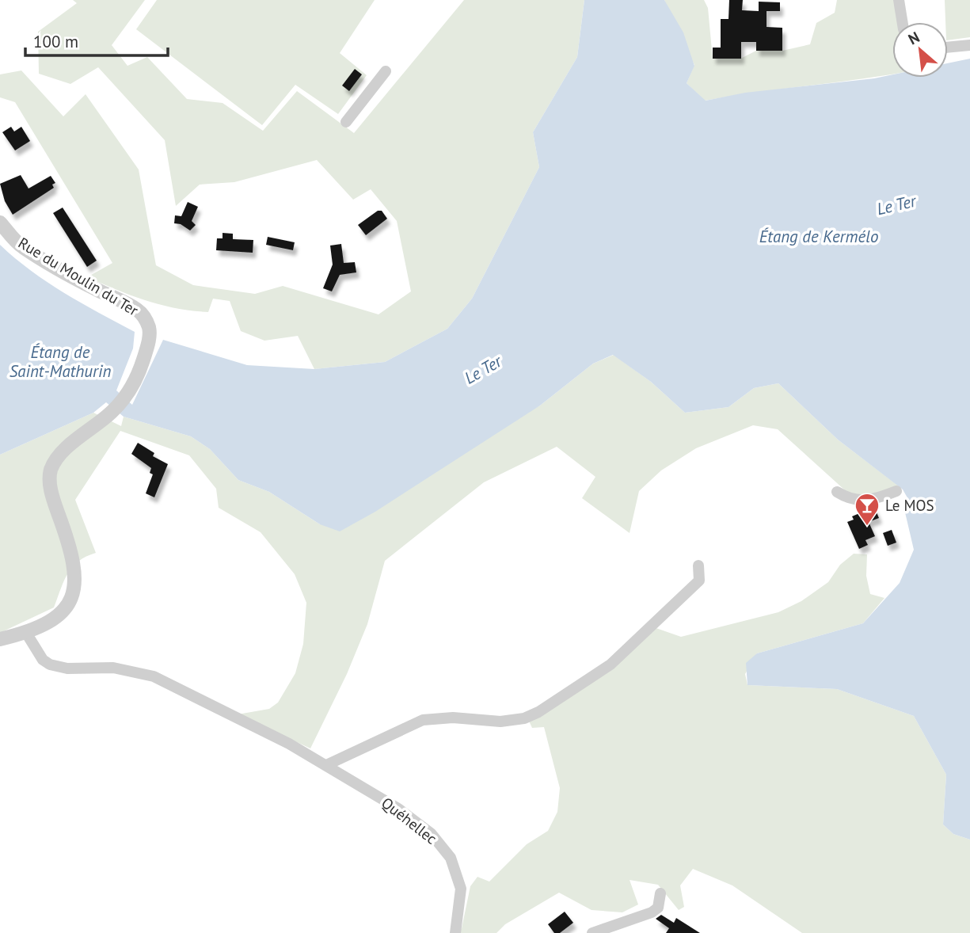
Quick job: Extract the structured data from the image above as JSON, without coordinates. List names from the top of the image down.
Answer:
{
  "streets": {
    "street": ["Rue du Moulin du Ter", "Quéhellec"]
  },
  "crossings": [
    ["Rue du Moulin du Ter", "Quéhellec"]
  ],
  "water": ["Le Ter", "Étang de Kermélo", "Étang de Saint-Mathurin"],
  "places": {
    "bar": ["Le MOS"]
  },
  "scale_bar": "100 m",
  "north": "top left"
}
